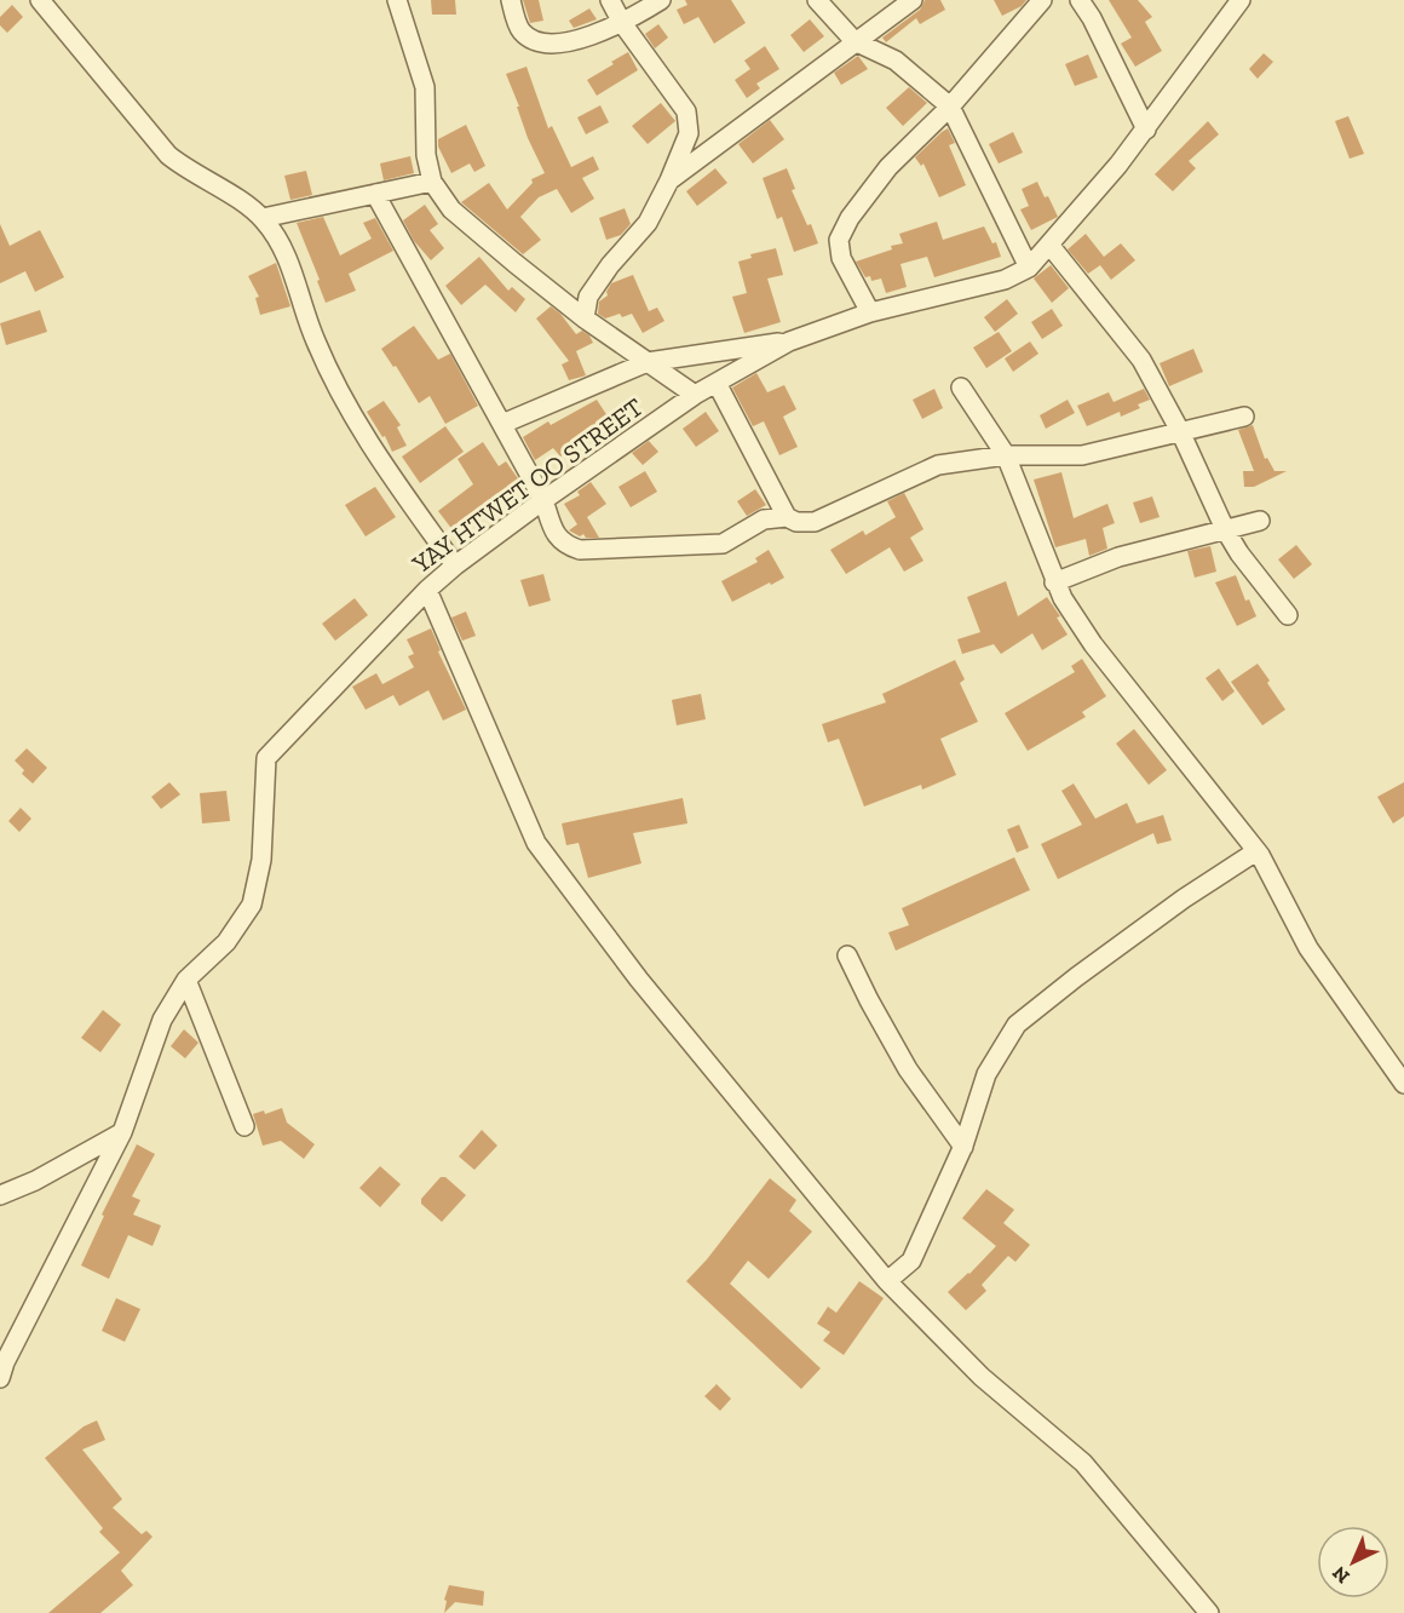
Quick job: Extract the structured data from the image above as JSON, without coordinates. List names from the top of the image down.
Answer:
{
  "streets": {
    "street": ["YAY HTWET OO STREET"]
  },
  "north": "bottom left"
}
